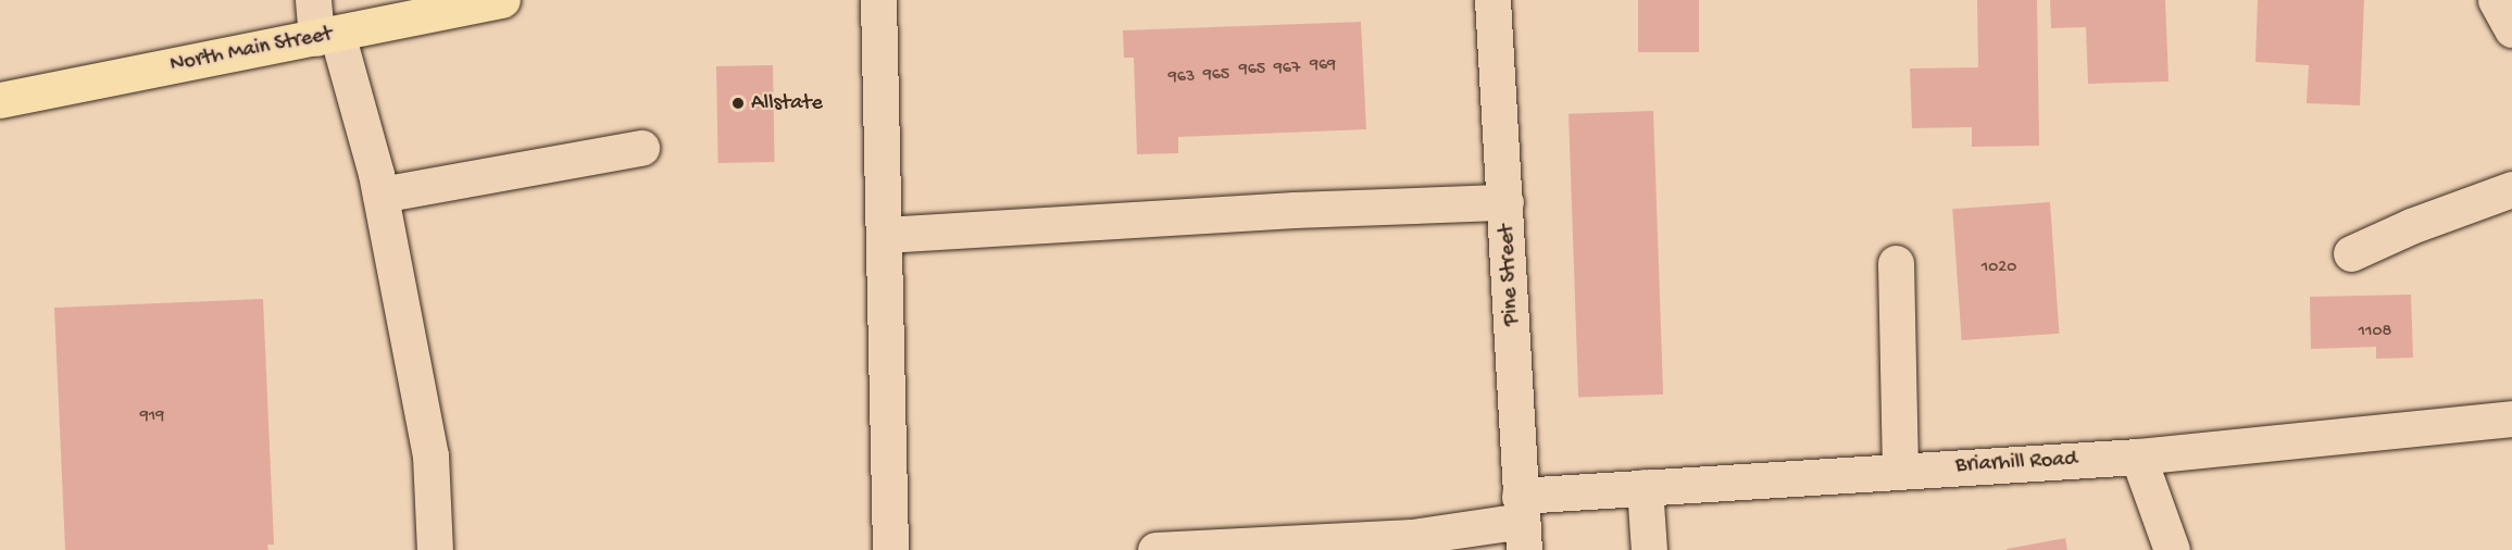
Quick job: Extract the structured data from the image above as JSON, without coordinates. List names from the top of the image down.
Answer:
{
  "streets": {
    "main road": ["North Main Street"],
    "street": ["Pine Street", "Briarhill Road"]
  },
  "crossings": [
    ["Pine Street", "Briarhill Road"]
  ],
  "places": ["Allstate"],
  "house_numbers": [
    "969",
    "967",
    "965",
    "965",
    "963",
    "1020",
    "1108",
    "919"
  ]
}
